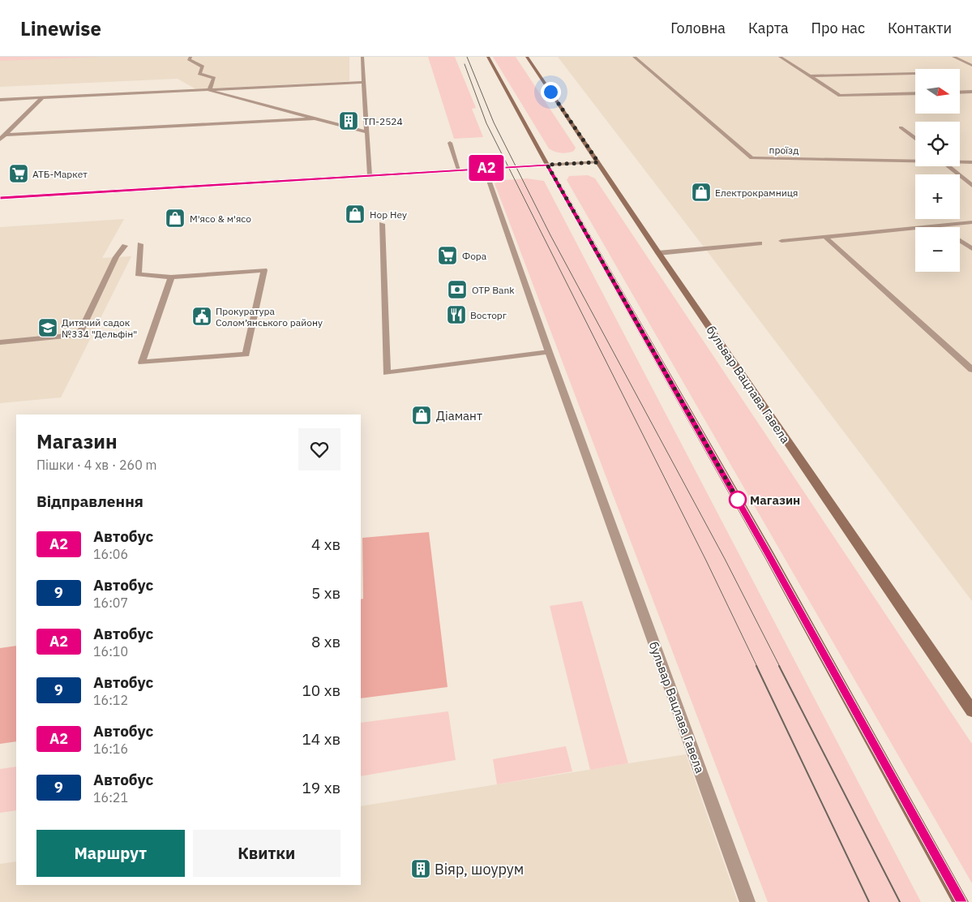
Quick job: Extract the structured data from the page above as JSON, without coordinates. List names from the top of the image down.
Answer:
{
  "streets": {
    "main road": ["бульвар Вацлава Гавела"],
    "street": ["проїзд"]
  },
  "places": {
    "building": ["ТП-2524", "Віяр, шоурум"],
    "supermarket": ["АТБ-Маркет", "Фора"],
    "shop": [
      "Електрокрамниця",
      "Hop Hey",
      "М'ясо & м'ясо",
      "Діамант"
    ],
    "bank": ["OTP Bank"],
    "restaurant": ["Восторг"],
    "public building": ["Прокуратура Солом’янського району"],
    "school or university": ["Дитячий садок №334 \"Дельфін\""],
    "other": ["Магазин"]
  },
  "lines": ["bus line А2"],
  "north": "right",
  "page": {
    "header": "Linewise",
    "nav": [
      "Головна",
      "Карта",
      "Про нас",
      "Контакти"
    ],
    "on_map": "А2",
    "map_buttons": ["+", "−"],
    "heading": [
      ["Магазин", "Пішки · 4 хв · 260 m"],
      "Відправлення"
    ],
    "list": [
      {
        "mark": "А2",
        "name": "Автобус",
        "note": "16:06",
        "value": "4 хв"
      },
      {
        "mark": "9",
        "name": "Автобус",
        "note": "16:07",
        "value": "5 хв"
      },
      {
        "mark": "А2",
        "name": "Автобус",
        "note": "16:10",
        "value": "8 хв"
      },
      {
        "mark": "9",
        "name": "Автобус",
        "note": "16:12",
        "value": "10 хв"
      },
      {
        "mark": "А2",
        "name": "Автобус",
        "note": "16:16",
        "value": "14 хв"
      },
      {
        "mark": "9",
        "name": "Автобус",
        "note": "16:21",
        "value": "19 хв"
      }
    ],
    "buttons": ["Маршрут", "Квитки"]
  }
}
